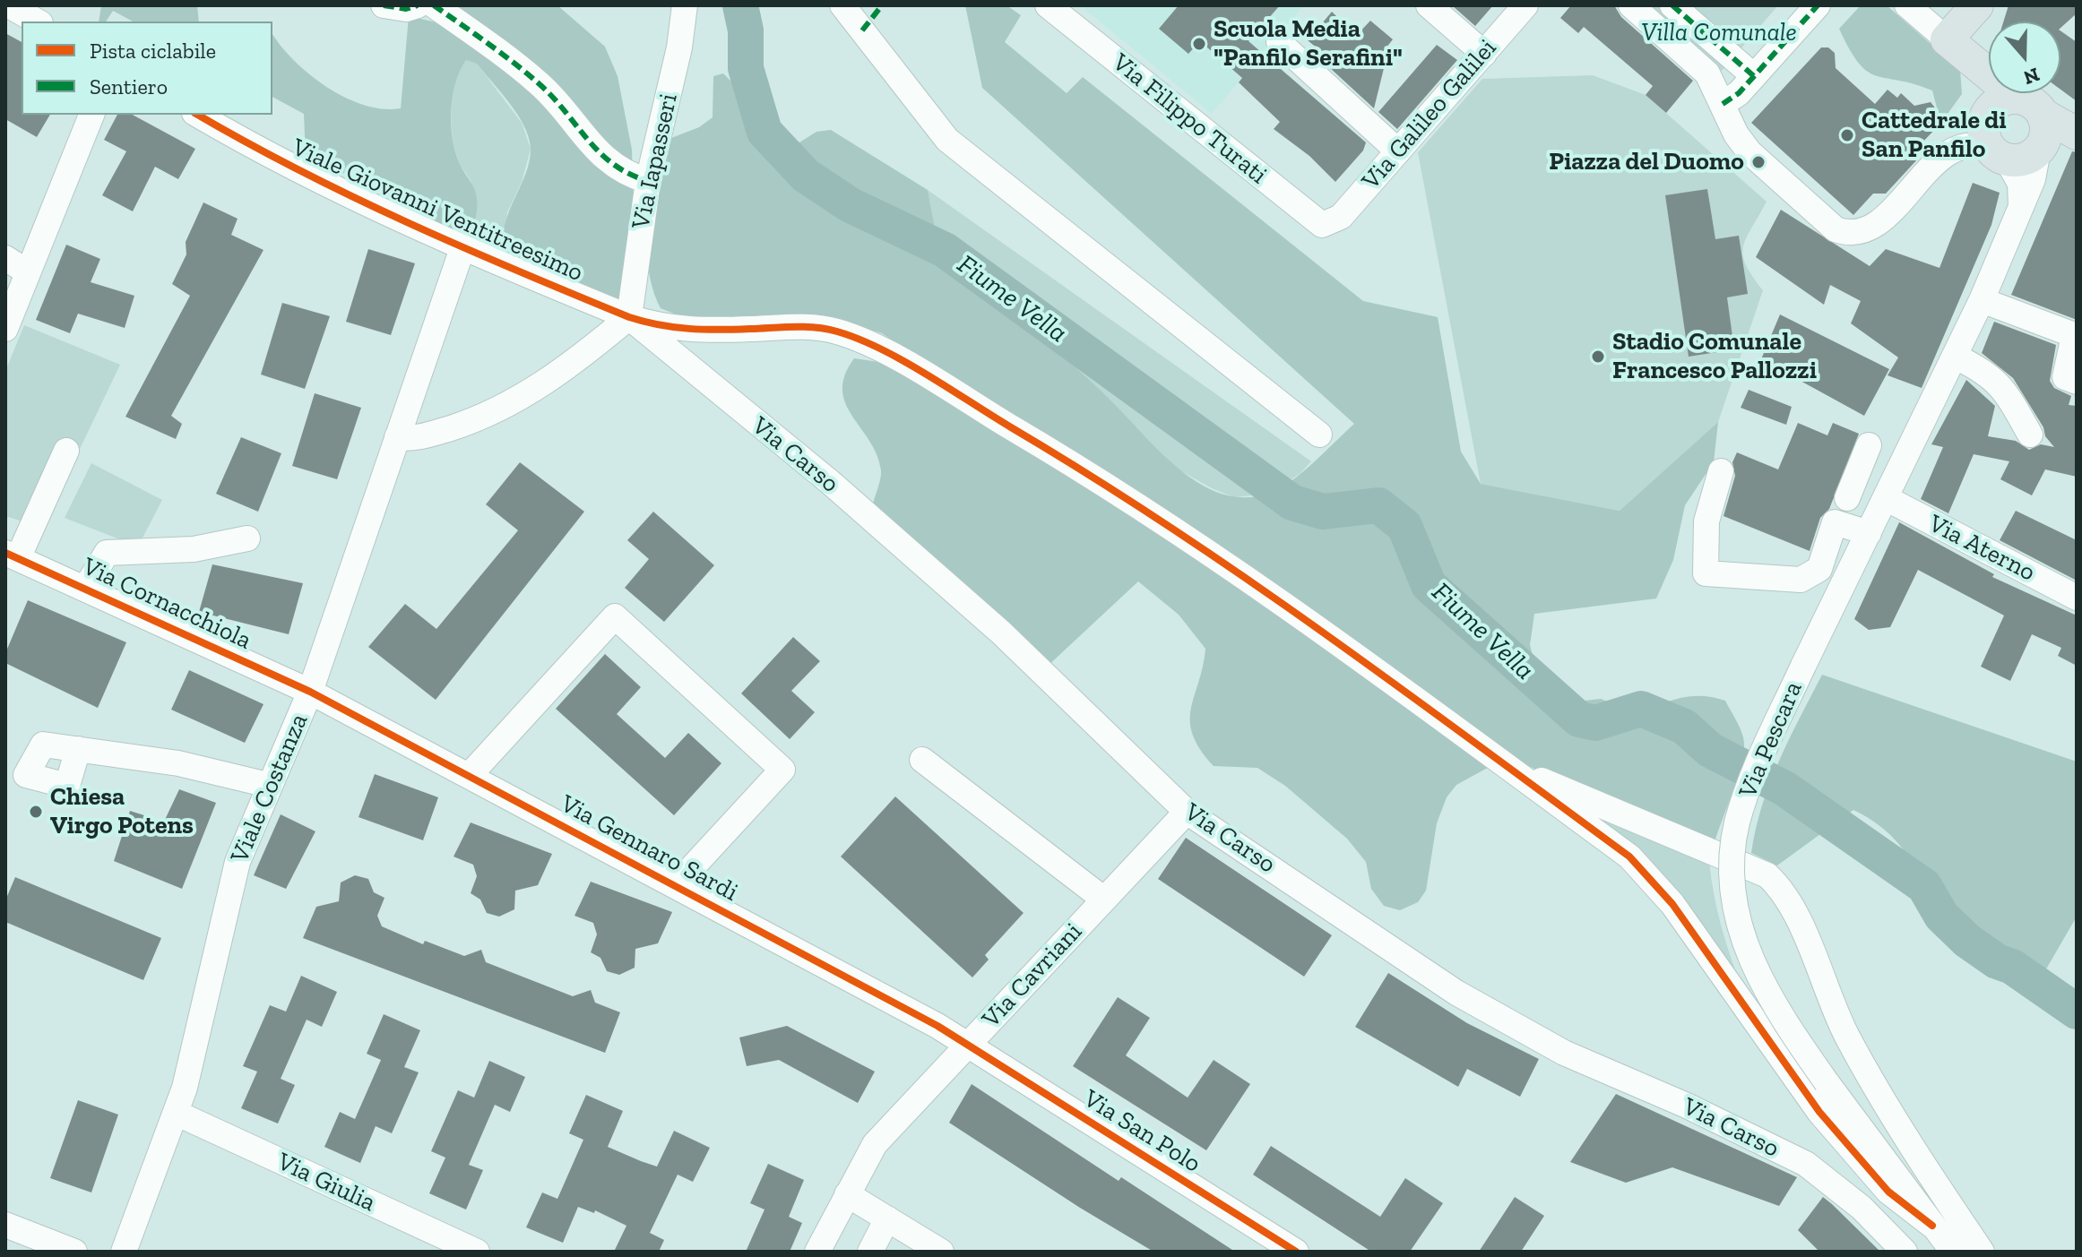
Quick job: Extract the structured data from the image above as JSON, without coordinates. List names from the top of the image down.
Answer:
{
  "streets": {
    "street": [
      "Via Galileo Galilei",
      "Via Filippo Turati",
      "Via Iapasseri",
      "Viale Giovanni Ventitreesimo",
      "Via Carso",
      "Via Aterno",
      "Via Cornacchiola",
      "Via Pescara",
      "Viale Costanza",
      "Via Gennaro Sardi",
      "Via Cavriani",
      "Via San Polo",
      "Via Giulia"
    ]
  },
  "crossings": [
    ["Via Galileo Galilei", "Via Filippo Turati"],
    ["Via Iapasseri", "Viale Giovanni Ventitreesimo"],
    ["Via Iapasseri", "Via Carso"],
    ["Viale Giovanni Ventitreesimo", "Via Carso"],
    ["Viale Giovanni Ventitreesimo", "Viale Costanza"],
    ["Via Carso", "Via Cavriani"],
    ["Via Aterno", "Via Pescara"],
    ["Via Cornacchiola", "Viale Costanza"],
    ["Via Cornacchiola", "Via Gennaro Sardi"],
    ["Viale Costanza", "Via Gennaro Sardi"],
    ["Viale Costanza", "Via Giulia"],
    ["Via Gennaro Sardi", "Via Cavriani"],
    ["Via Gennaro Sardi", "Via San Polo"],
    ["Via Cavriani", "Via San Polo"]
  ],
  "water": ["Fiume Vella"],
  "parks": ["Villa Comunale"],
  "places": [
    "Scuola Media \"Panfilo Serafini\"",
    "Cattedrale di San Panfilo",
    "Piazza del Duomo",
    "Stadio Comunale Francesco Pallozzi",
    "Chiesa Virgo Potens"
  ],
  "legend": ["Pista ciclabile", "Sentiero"],
  "north": "bottom"
}
